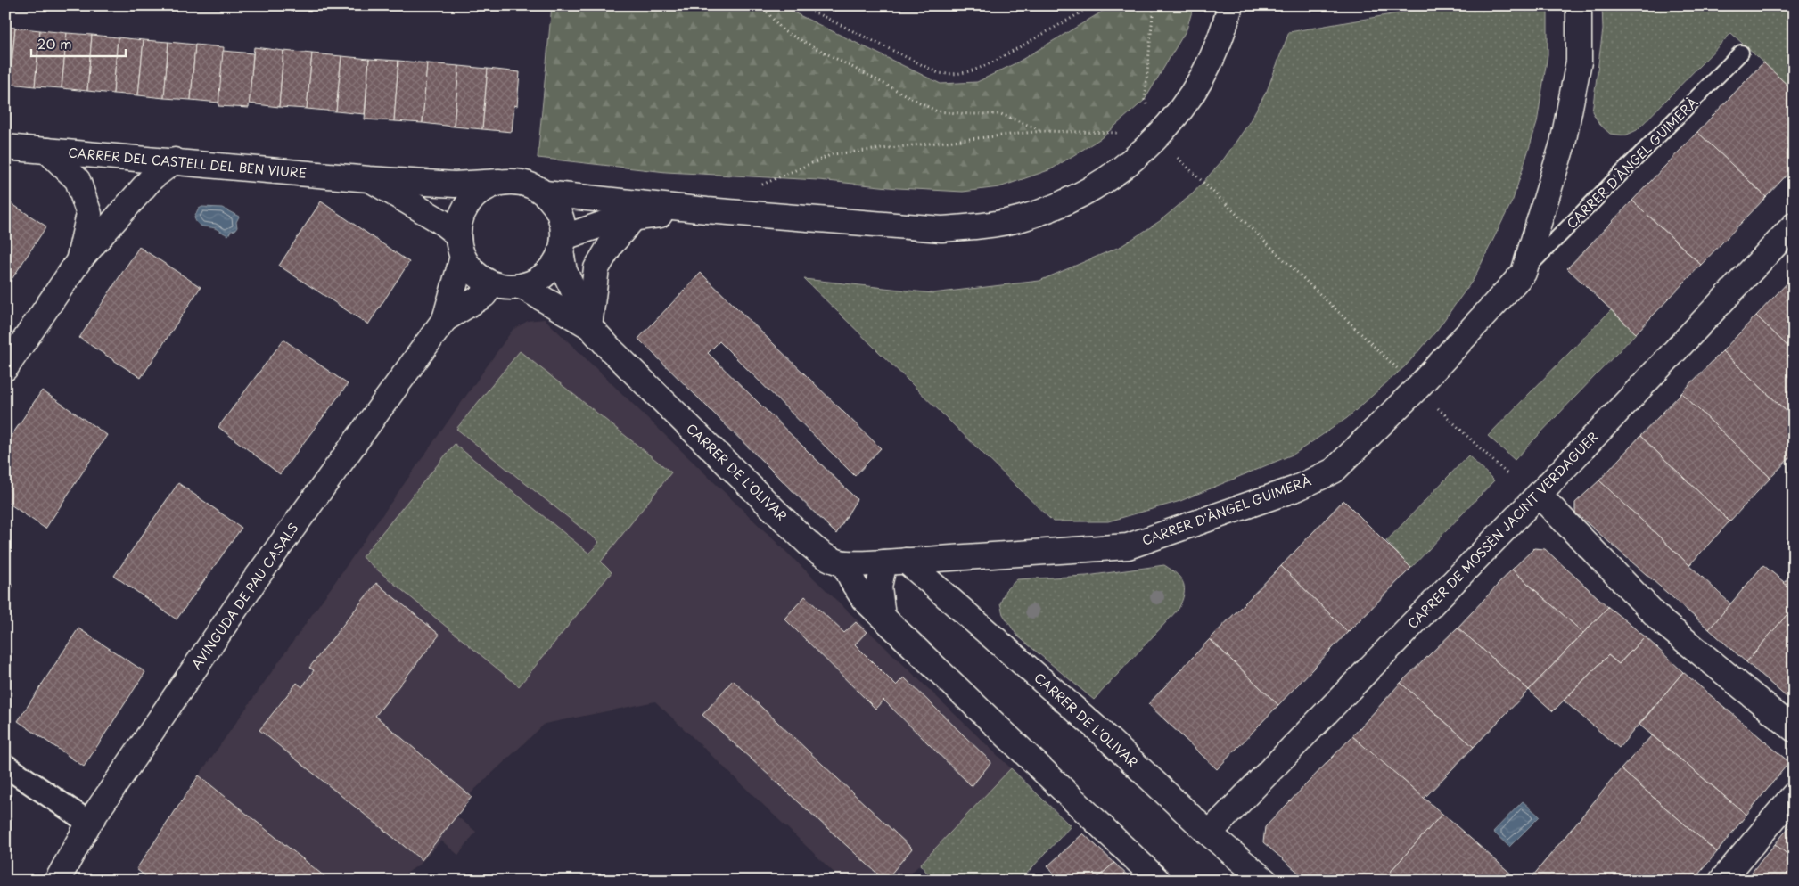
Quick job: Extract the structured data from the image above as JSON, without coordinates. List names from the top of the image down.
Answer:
{
  "streets": {
    "street": [
      "CARRER DEL CASTELL DEL BEN VIURE",
      "CARRER D'ÀNGEL GUIMERÀ",
      "CARRER DE L'OLIVAR",
      "CARRER DE MOSSÈN JACINT VERDAGUER",
      "AVINGUDA DE PAU CASALS"
    ]
  },
  "crossings": [
    ["CARRER DEL CASTELL DEL BEN VIURE", "CARRER DE L'OLIVAR"],
    ["CARRER DEL CASTELL DEL BEN VIURE", "AVINGUDA DE PAU CASALS"],
    ["CARRER D'ÀNGEL GUIMERÀ", "CARRER DE L'OLIVAR"],
    ["CARRER DE L'OLIVAR", "CARRER DE MOSSÈN JACINT VERDAGUER"],
    ["CARRER DE L'OLIVAR", "AVINGUDA DE PAU CASALS"]
  ],
  "scale_bar": "20 m"
}
